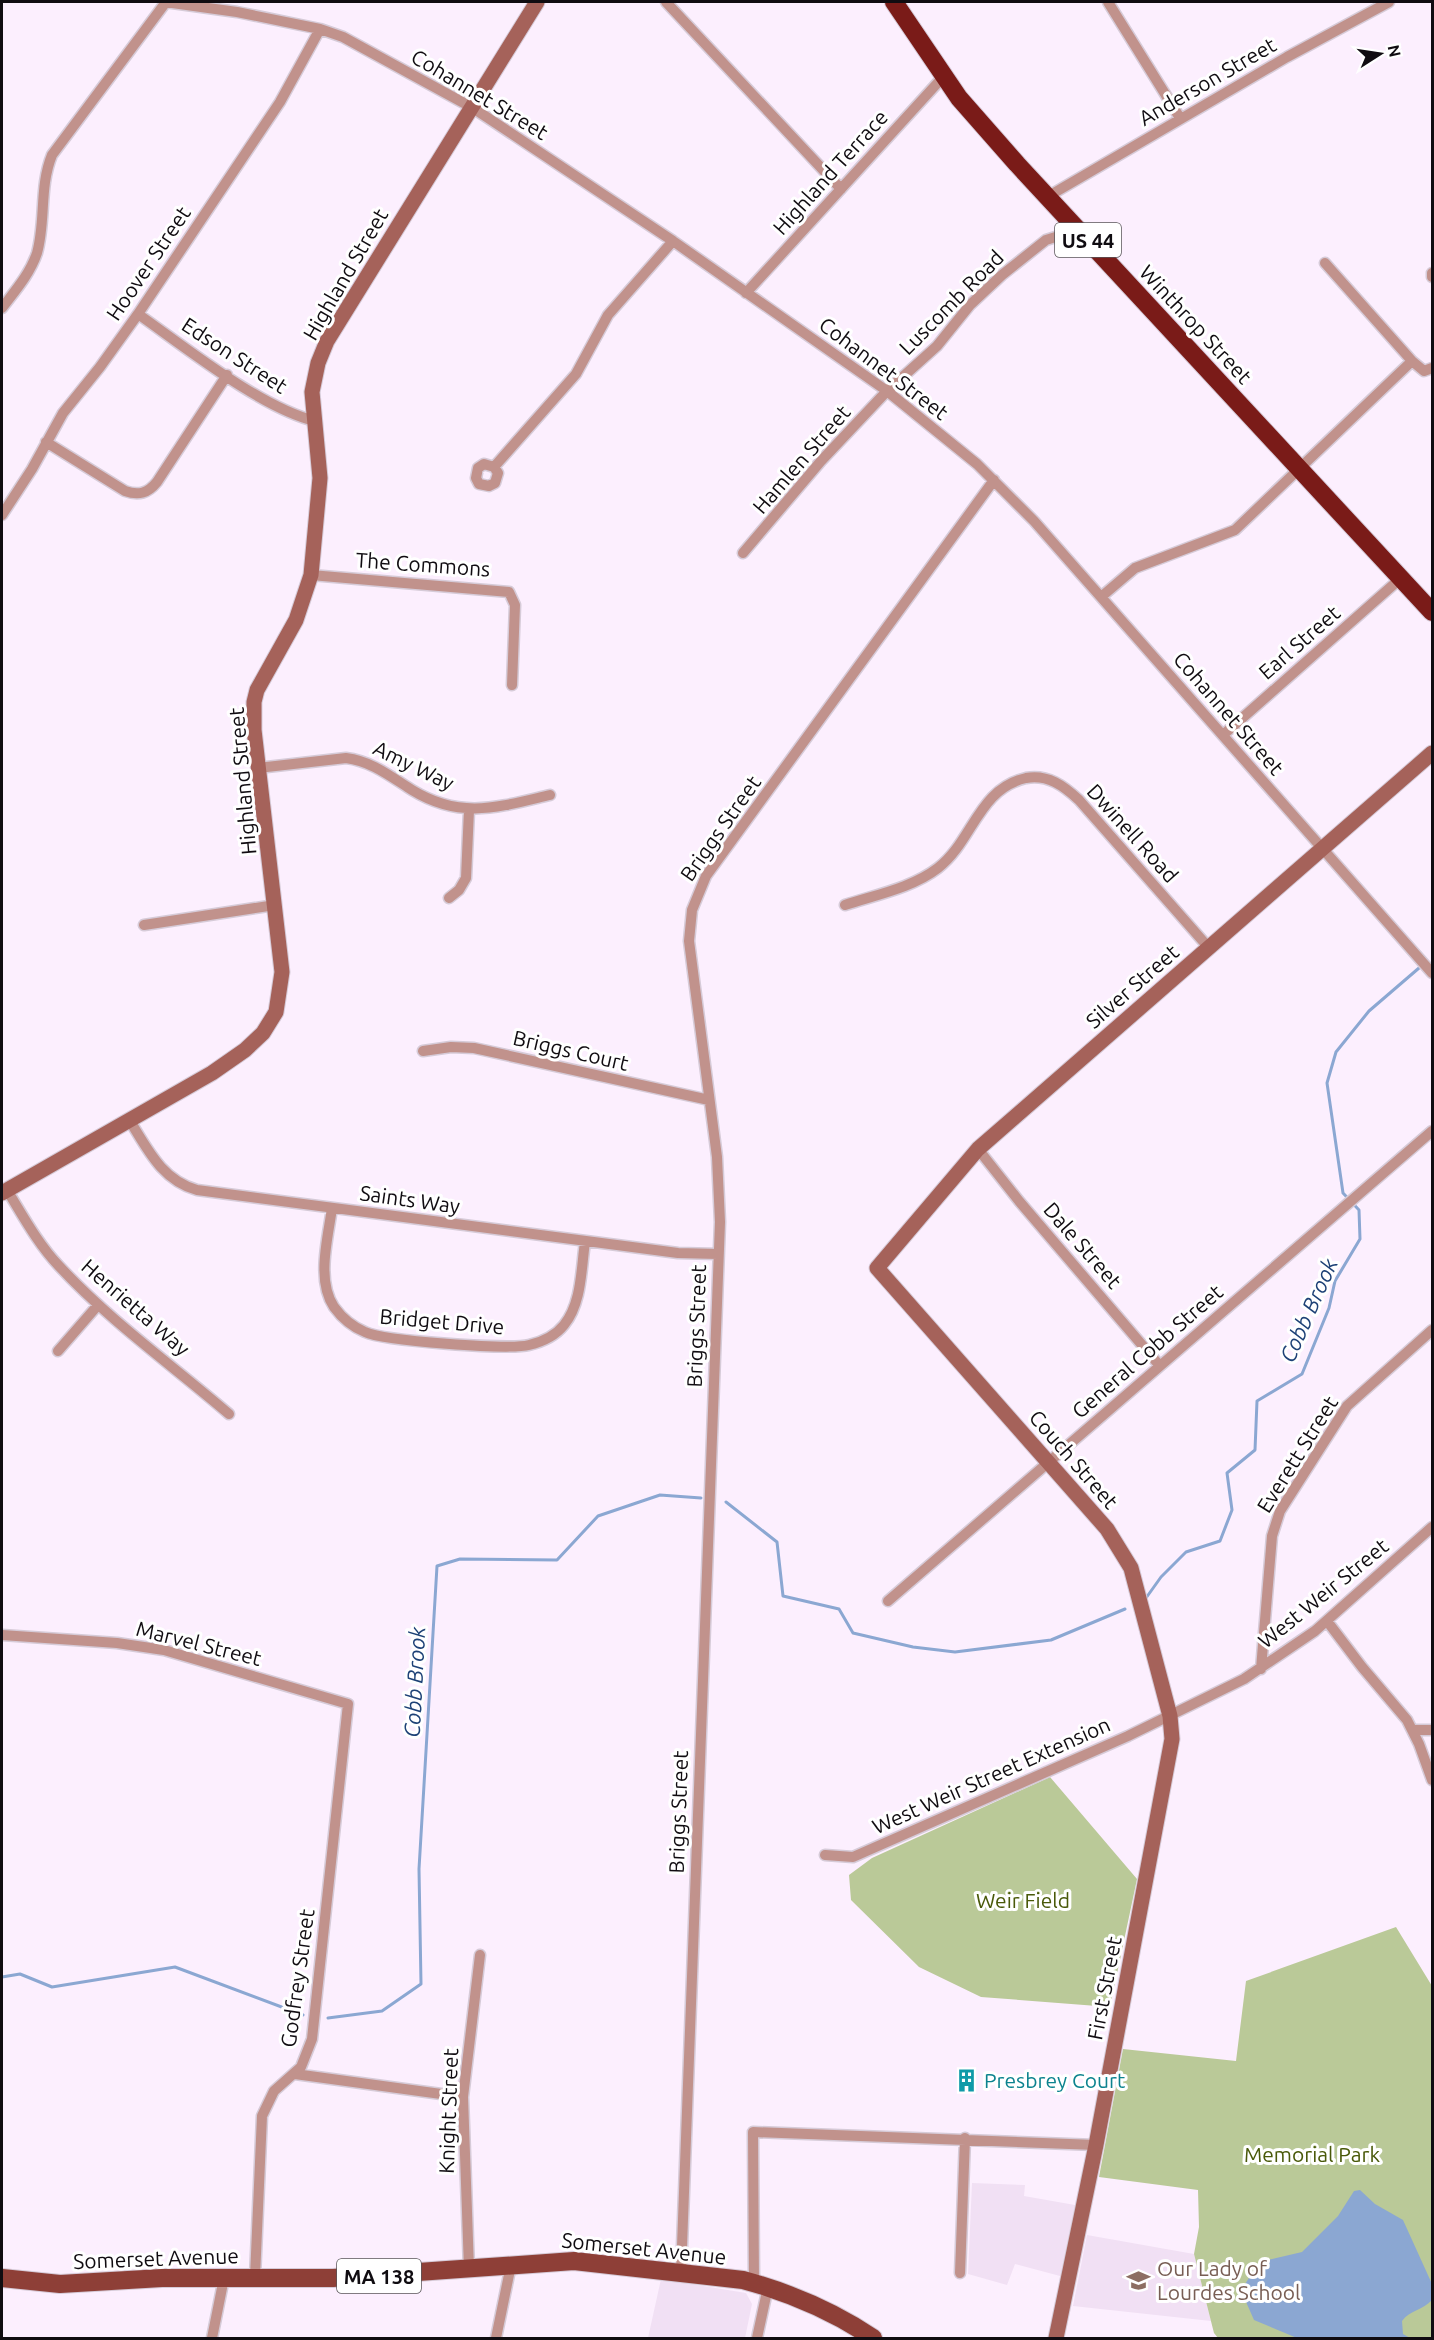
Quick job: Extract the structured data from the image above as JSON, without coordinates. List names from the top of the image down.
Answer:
{
  "streets": {
    "highway": ["US 44", "Winthrop Street"],
    "main road": ["Somerset Avenue", "MA 138"],
    "street": [
      "Anderson Street",
      "Cohannet Street",
      "Highland Terrace",
      "Hoover Street",
      "Highland Street",
      "Luscomb Road",
      "Edson Street",
      "Hamlen Street",
      "The Commons",
      "Earl Street",
      "Amy Way",
      "Briggs Street",
      "Dwinell Road",
      "Silver Street",
      "Briggs Court",
      "Saints Way",
      "Dale Street",
      "Henrietta Way",
      "Bridget Drive",
      "General Cobb Street",
      "Everett Street",
      "Couch Street",
      "West Weir Street",
      "Marvel Street",
      "West Weir Street Extension",
      "Godfrey Street",
      "First Street",
      "Knight Street"
    ]
  },
  "crossings": [
    ["Anderson Street", "Winthrop Street"],
    ["Cohannet Street", "Highland Terrace"],
    ["Cohannet Street", "Hoover Street"],
    ["Cohannet Street", "Highland Street"],
    ["Cohannet Street", "Luscomb Road"],
    ["Cohannet Street", "Hamlen Street"],
    ["Cohannet Street", "Earl Street"],
    ["Cohannet Street", "Briggs Street"],
    ["Cohannet Street", "Silver Street"],
    ["Highland Terrace", "Winthrop Street"],
    ["Hoover Street", "Edson Street"],
    ["Highland Street", "Edson Street"],
    ["Highland Street", "The Commons"],
    ["Highland Street", "Amy Way"],
    ["Highland Street", "Saints Way"],
    ["Highland Street", "Henrietta Way"],
    ["Luscomb Road", "Winthrop Street"],
    ["Luscomb Road", "Hamlen Street"],
    ["Winthrop Street", "Earl Street"],
    ["Briggs Street", "Briggs Court"],
    ["Briggs Street", "Saints Way"],
    ["Briggs Street", "Somerset Avenue"],
    ["Dwinell Road", "Silver Street"],
    ["Silver Street", "Dale Street"],
    ["Silver Street", "Couch Street"],
    ["Saints Way", "Bridget Drive"],
    ["Dale Street", "General Cobb Street"],
    ["General Cobb Street", "Couch Street"],
    ["Everett Street", "West Weir Street"],
    ["Couch Street", "West Weir Street"],
    ["Couch Street", "West Weir Street Extension"],
    ["Couch Street", "First Street"],
    ["West Weir Street", "West Weir Street Extension"],
    ["West Weir Street", "First Street"],
    ["Marvel Street", "Godfrey Street"],
    ["West Weir Street Extension", "First Street"],
    ["Godfrey Street", "Somerset Avenue"],
    ["Knight Street", "Somerset Avenue"]
  ],
  "water": ["Cobb Brook"],
  "parks": ["Weir Field", "Memorial Park"],
  "places": {
    "building": ["Presbrey Court"],
    "school or university": ["Our Lady of Lourdes School"]
  },
  "north": "right"
}
